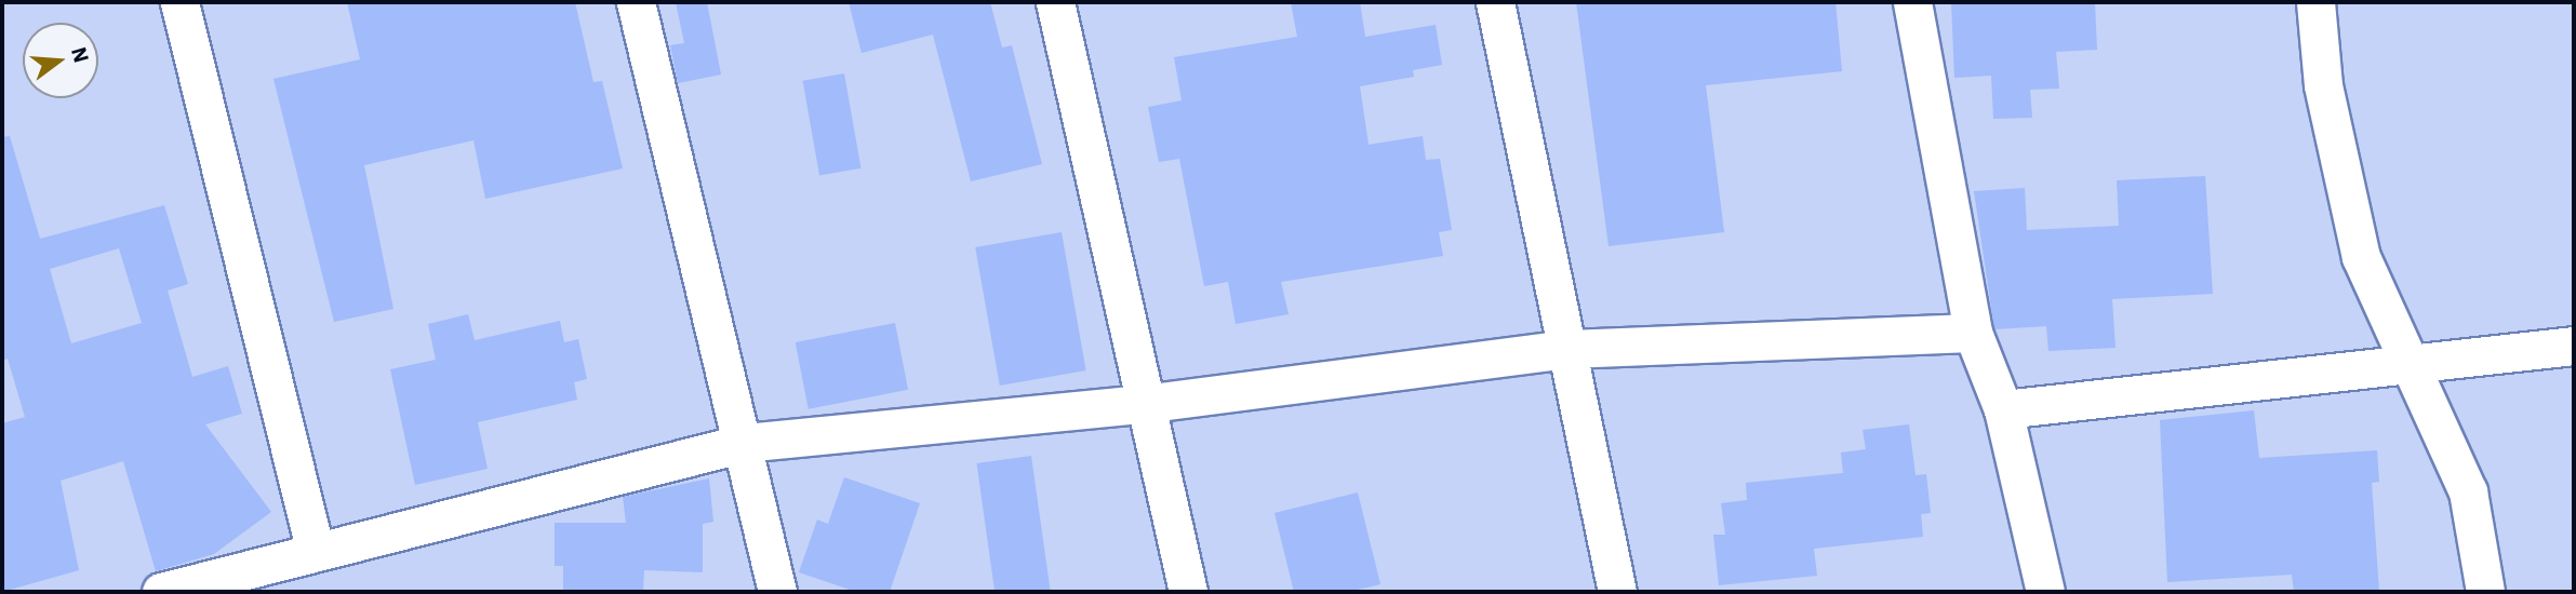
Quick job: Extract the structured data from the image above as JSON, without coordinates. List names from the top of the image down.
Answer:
{
  "north": "right"
}
